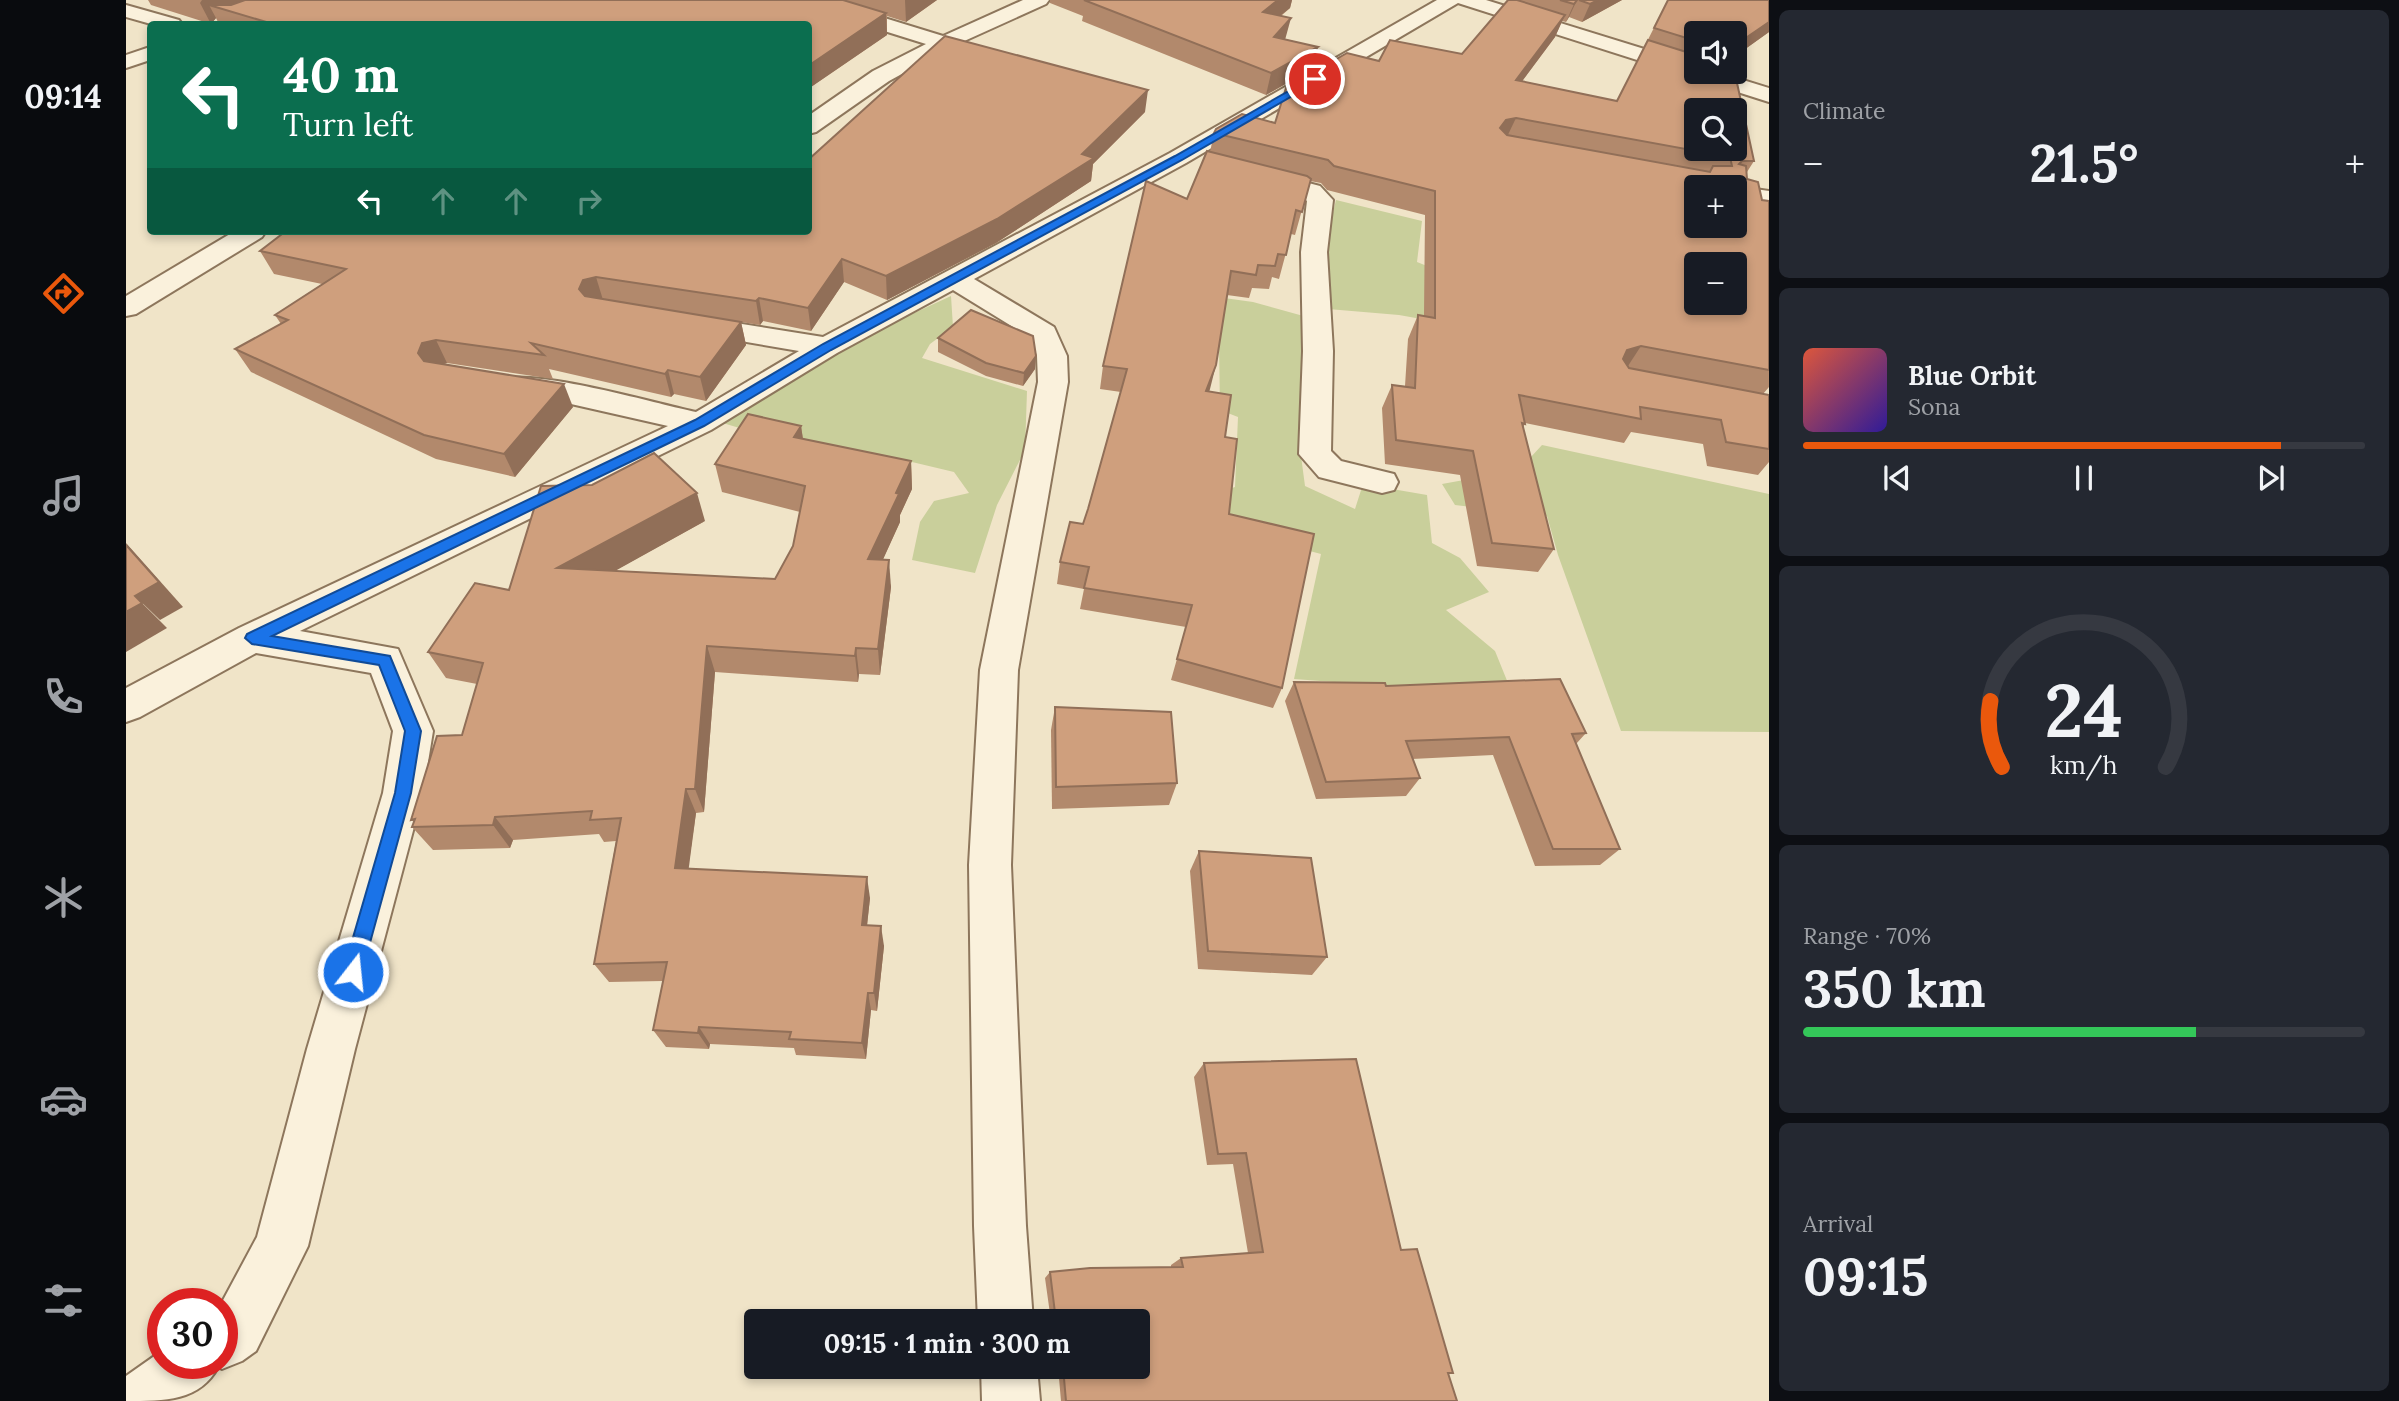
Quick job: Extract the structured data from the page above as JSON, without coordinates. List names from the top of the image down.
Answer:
{
  "page": {
    "tabs": "09:14",
    "tile": [
      "Climate",
      ["Range · 70%", "350 km"],
      ["Arrival", "09:15"]
    ],
    "map_buttons": ["+", "−"],
    "turn": ["40 m", "Turn left"],
    "heat": ["−", "21.5°", "+"],
    "song": ["Blue Orbit", "Sona"],
    "limit": "30",
    "trip": "09:15 · 1 min · 300 m",
    "gauge": ["24", "km/h"]
  }
}
